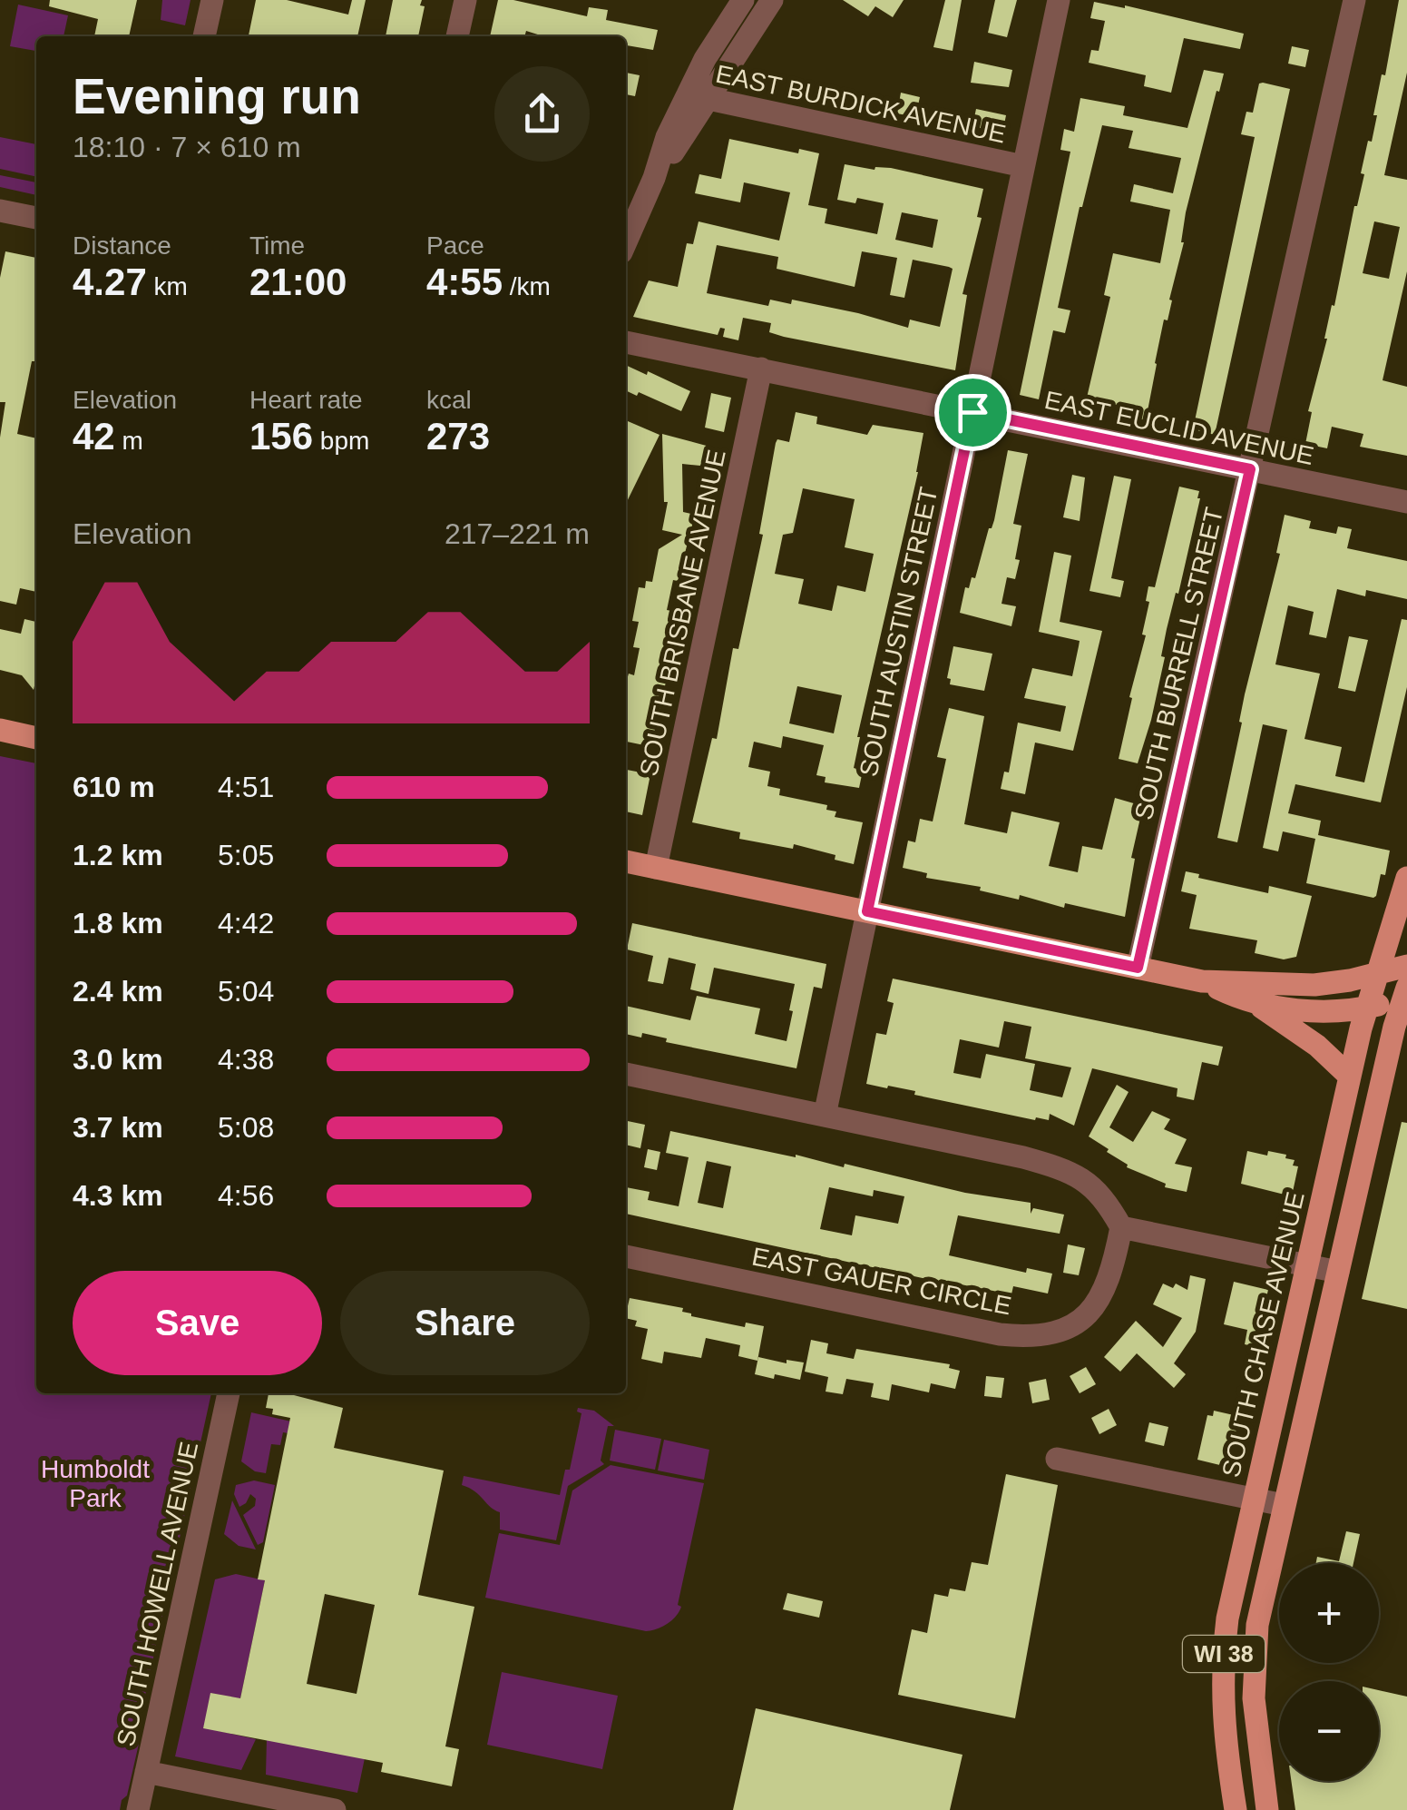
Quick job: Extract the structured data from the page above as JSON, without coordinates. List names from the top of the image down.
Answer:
{
  "streets": {
    "main road": ["SOUTH CHASE AVENUE", "WI 38"],
    "street": [
      "EAST BURDICK AVENUE",
      "EAST EUCLID AVENUE",
      "SOUTH BRISBANE AVENUE",
      "SOUTH AUSTIN STREET",
      "SOUTH BURRELL STREET",
      "EAST GAUER CIRCLE",
      "SOUTH HOWELL AVENUE"
    ]
  },
  "crossings": [
    ["EAST BURDICK AVENUE", "SOUTH AUSTIN STREET"],
    ["EAST EUCLID AVENUE", "SOUTH BRISBANE AVENUE"],
    ["EAST EUCLID AVENUE", "SOUTH AUSTIN STREET"],
    ["EAST EUCLID AVENUE", "SOUTH BURRELL STREET"]
  ],
  "parks": ["Humboldt Park"],
  "page": {
    "heading": ["Evening run", "18:10 · 7 × 610 m"],
    "stats": [
      ["Distance", "4.27 km"],
      ["Time", "21:00"],
      ["Pace", "4:55 /km"],
      ["Elevation", "42 m"],
      ["Heart rate", "156 bpm"],
      ["kcal", "273"]
    ],
    "chart": ["Elevation", "217–221 m"],
    "list": [
      {
        "name": "610 m",
        "note": "4:51"
      },
      {
        "name": "1.2 km",
        "note": "5:05"
      },
      {
        "name": "1.8 km",
        "note": "4:42"
      },
      {
        "name": "2.4 km",
        "note": "5:04"
      },
      {
        "name": "3.0 km",
        "note": "4:38"
      },
      {
        "name": "3.7 km",
        "note": "5:08"
      },
      {
        "name": "4.3 km",
        "note": "4:56"
      }
    ],
    "buttons": ["Save", "Share"],
    "map_buttons": ["+", "−"]
  }
}
